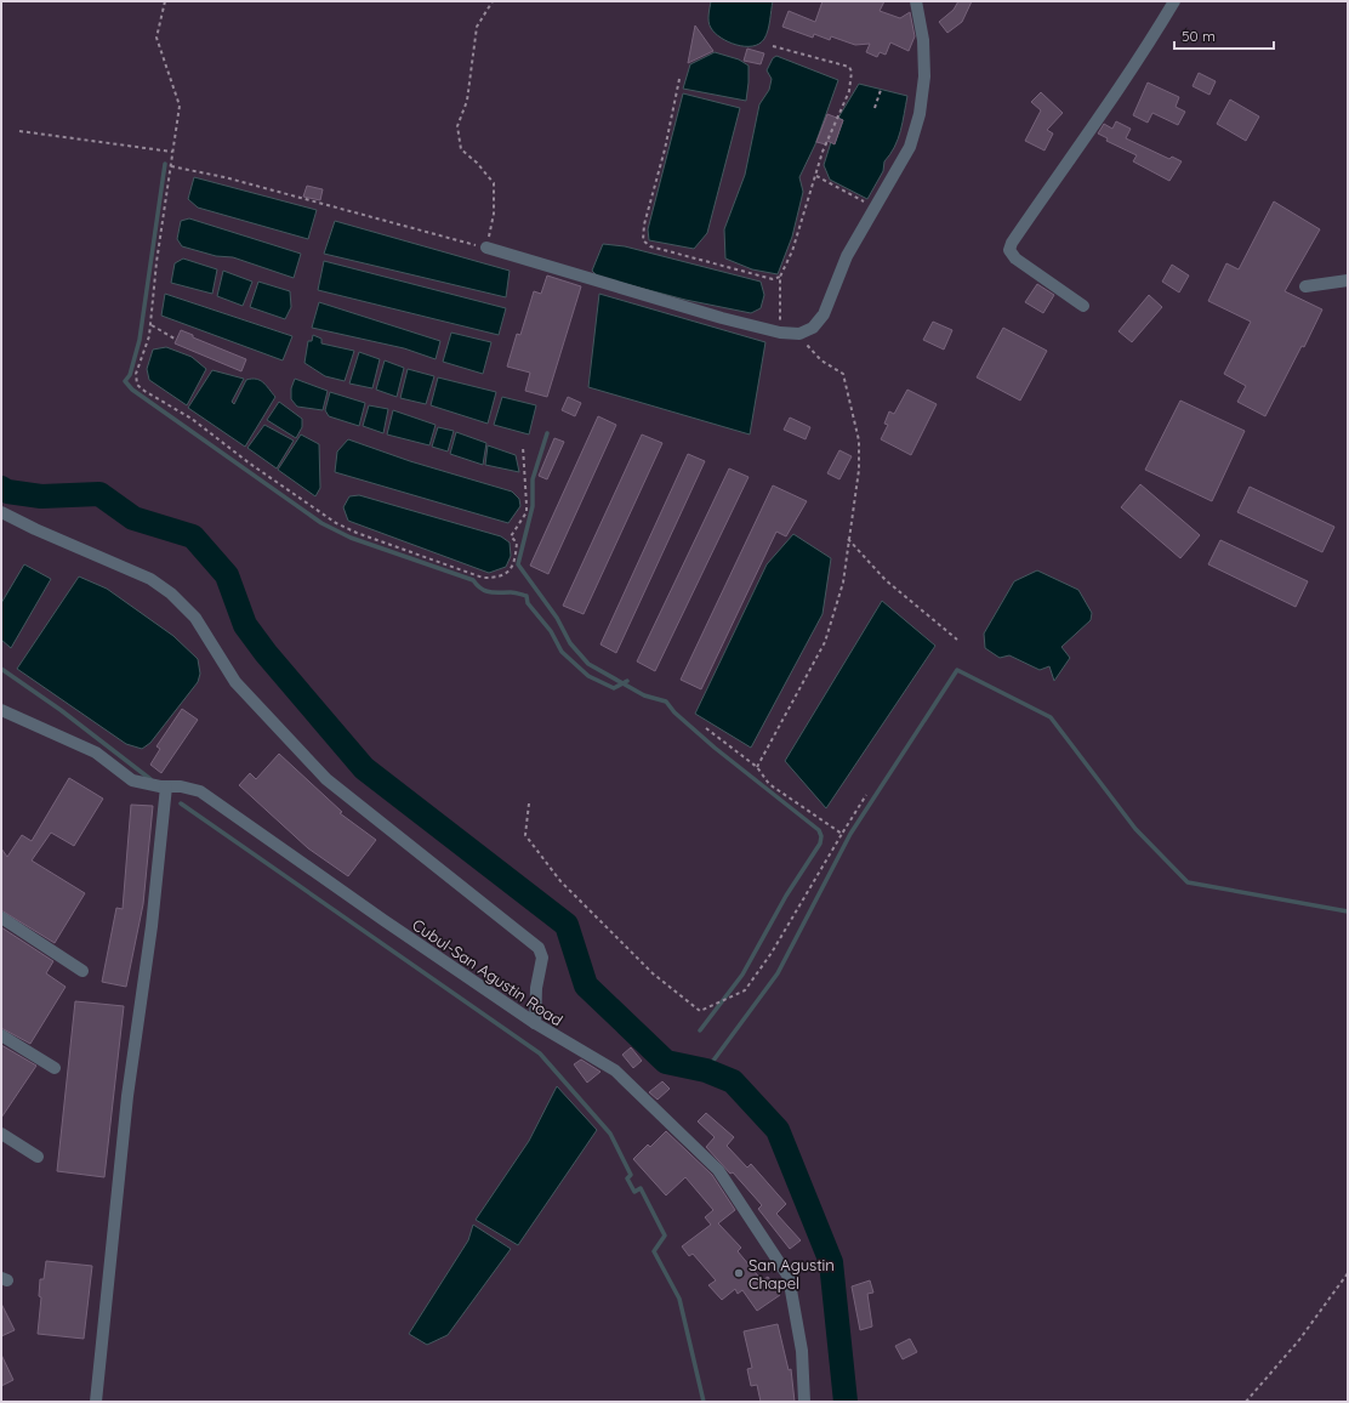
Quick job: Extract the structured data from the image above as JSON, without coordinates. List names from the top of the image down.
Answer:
{
  "streets": {
    "street": ["Cubul-San Agustin Road"]
  },
  "places": ["San Agustin Chapel"],
  "scale_bar": "50 m"
}
